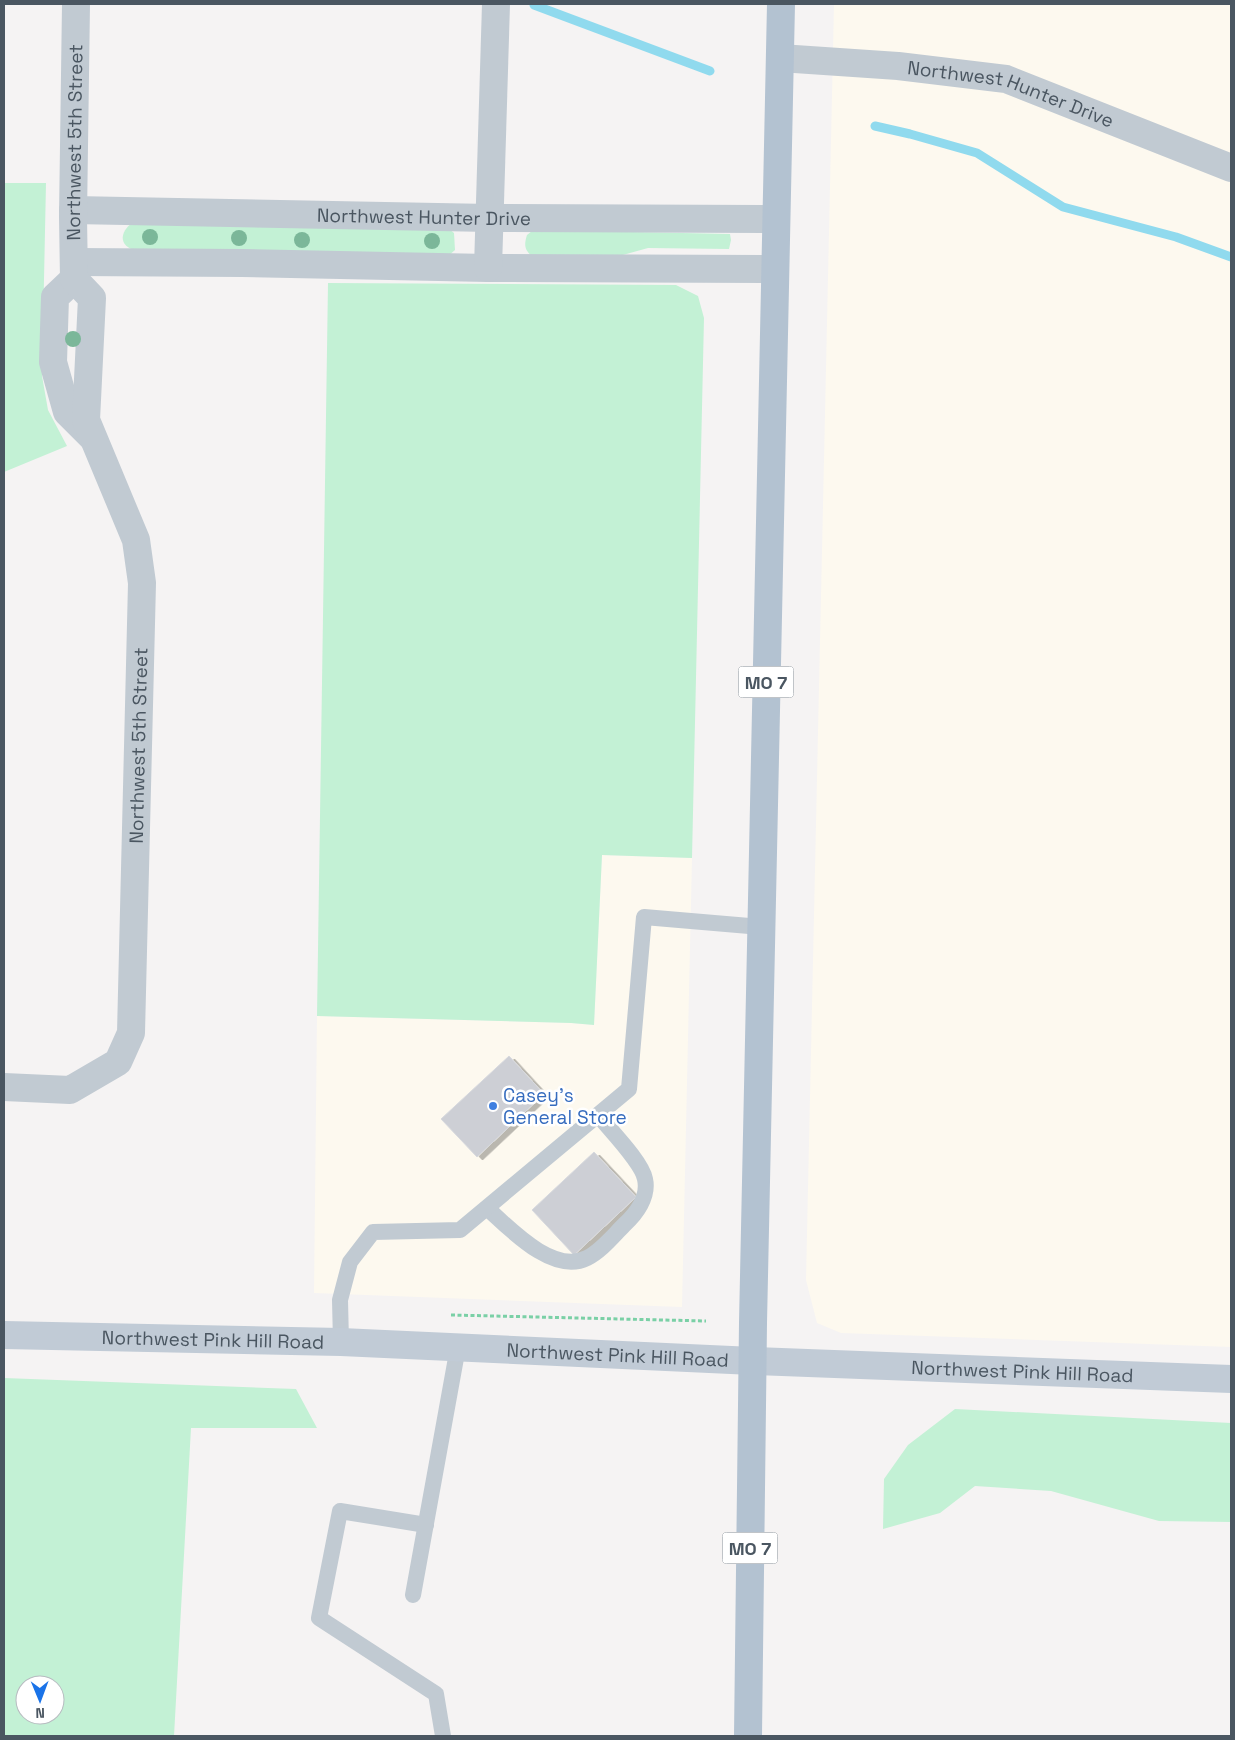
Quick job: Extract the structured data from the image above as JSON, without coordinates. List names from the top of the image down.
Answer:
{
  "streets": {
    "main road": ["MO 7", "Northwest Pink Hill Road"],
    "street": ["Northwest Hunter Drive", "Northwest 5th Street"]
  },
  "crossings": [
    ["Northwest Hunter Drive", "Northwest 5th Street"],
    ["Northwest Hunter Drive", "MO 7"],
    ["MO 7", "Northwest Pink Hill Road"]
  ],
  "places": ["Casey's General Store"],
  "north": "bottom"
}
